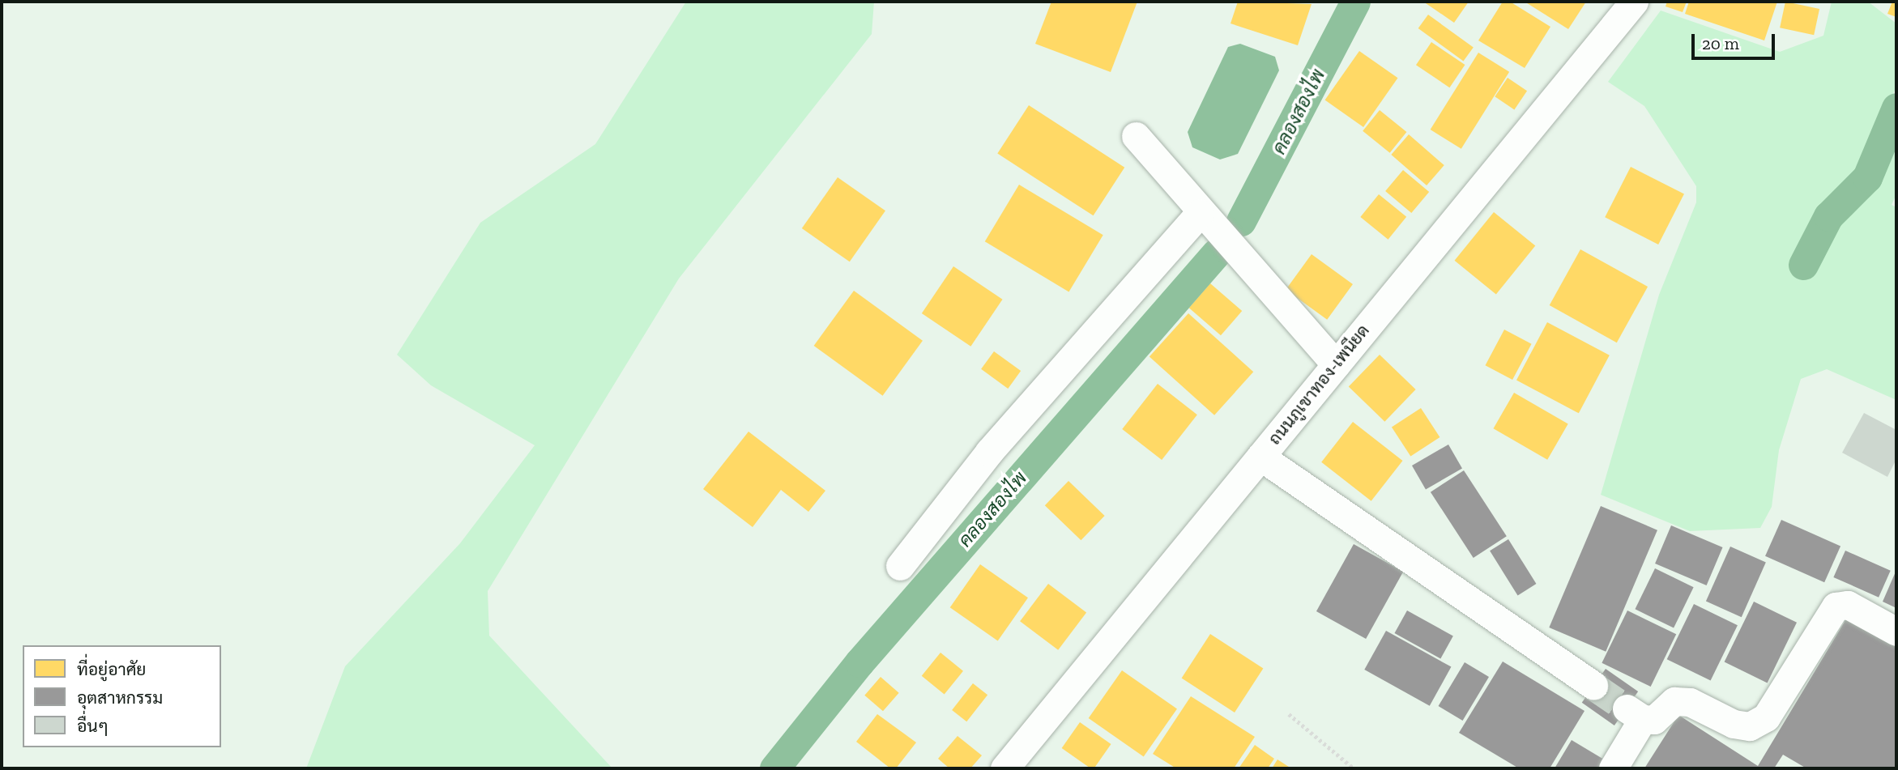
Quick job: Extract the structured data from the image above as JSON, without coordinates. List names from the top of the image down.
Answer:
{
  "streets": {
    "street": ["ถนนภูเขาทอง-เพนียด"]
  },
  "water": ["คลองสองไพ"],
  "legend": ["ที่อยู่อาศัย", "อุตสาหกรรม", "อื่นๆ"],
  "scale_bar": "20 m"
}
